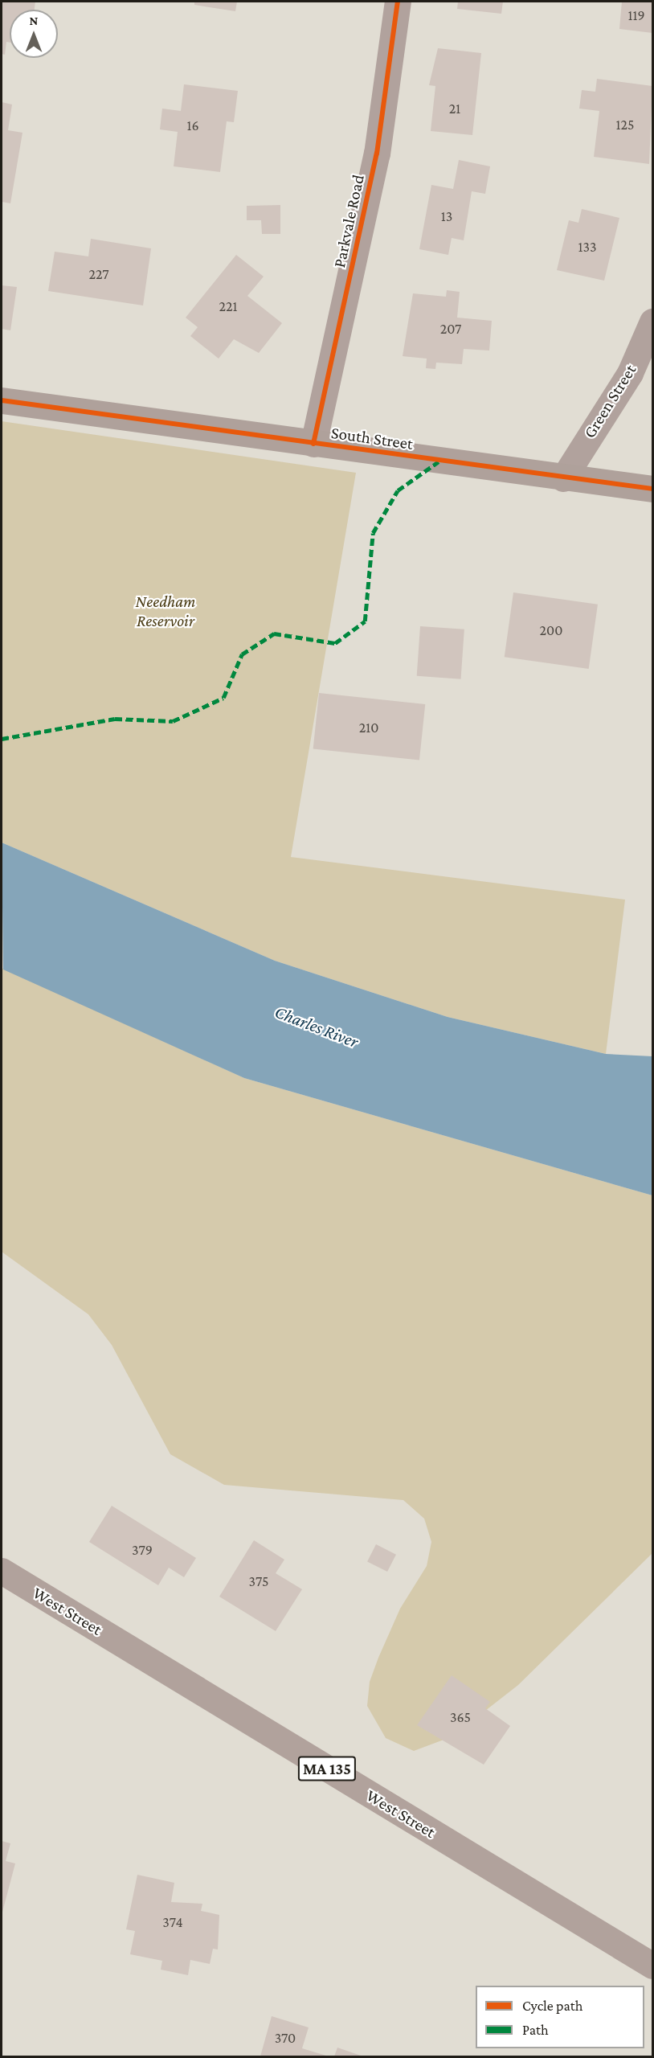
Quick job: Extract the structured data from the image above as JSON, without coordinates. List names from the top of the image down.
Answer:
{
  "streets": {
    "main road": ["West Street", "MA 135"],
    "street": ["Parkvale Road", "Green Street", "South Street"]
  },
  "crossings": [
    ["Parkvale Road", "South Street"],
    ["Green Street", "South Street"]
  ],
  "water": ["Charles River"],
  "parks": ["Needham Reservoir"],
  "house_numbers": [
    "119",
    "21",
    "125",
    "16",
    "13",
    "133",
    "227",
    "221",
    "207",
    "200",
    "210",
    "379",
    "375",
    "365",
    "374",
    "370"
  ],
  "legend": ["Cycle path", "Path"],
  "north": "top"
}
